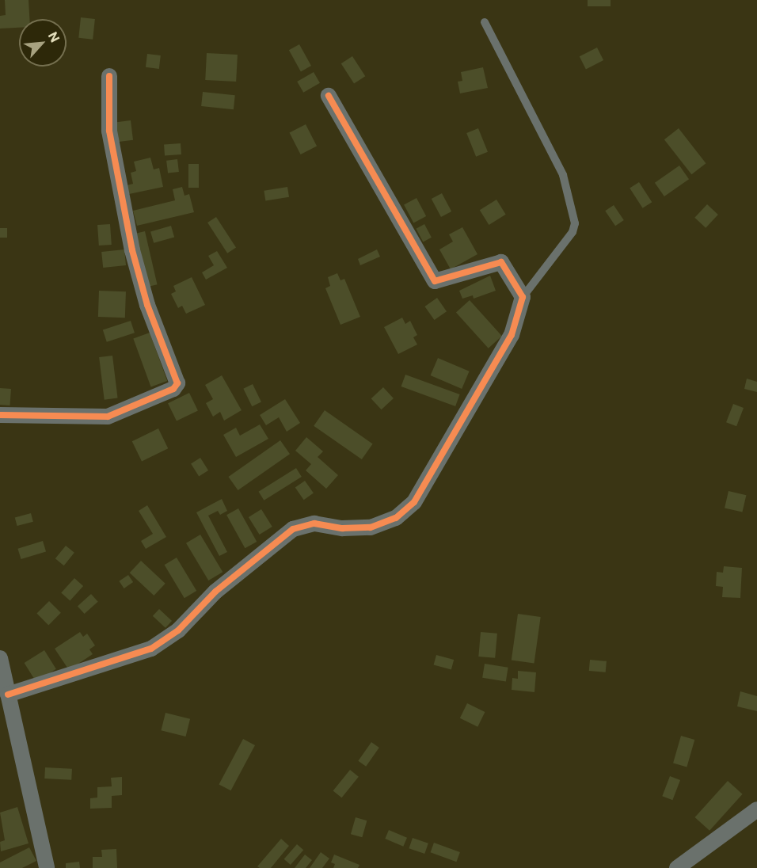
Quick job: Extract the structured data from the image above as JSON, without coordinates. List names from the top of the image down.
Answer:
{
  "north": "top right"
}
